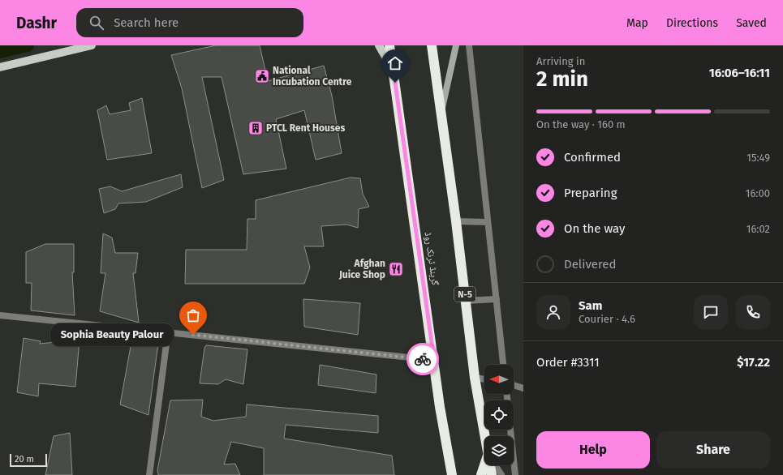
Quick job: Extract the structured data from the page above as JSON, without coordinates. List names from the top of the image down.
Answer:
{
  "streets": {
    "highway": ["گرینڈ ٹرنک روڈ", "N-5"]
  },
  "places": {
    "public building": ["National Incubation Centre"],
    "building": ["PTCL Rent Houses"],
    "restaurant": ["Afghan Juice Shop"],
    "other": ["Sophia Beauty Palour"]
  },
  "scale_bar": "20 m",
  "north": "left",
  "page": {
    "header": "Dashr",
    "search": "Search here",
    "nav": ["Map", "Directions", "Saved"],
    "heading": ["2 min", "Arriving in", "16:06–16:11"],
    "panel": [
      "Sam",
      "Courier · 4.6",
      "Order #3311",
      "$17.22"
    ],
    "bar": "On the way · 160 m",
    "list": [
      ["Confirmed", "15:49"],
      ["Preparing", "16:00"],
      ["On the way", "16:02"],
      "Delivered"
    ],
    "bubble": "Sophia Beauty Palour",
    "buttons": ["Help", "Share"],
    "scale": "20 m"
  }
}
